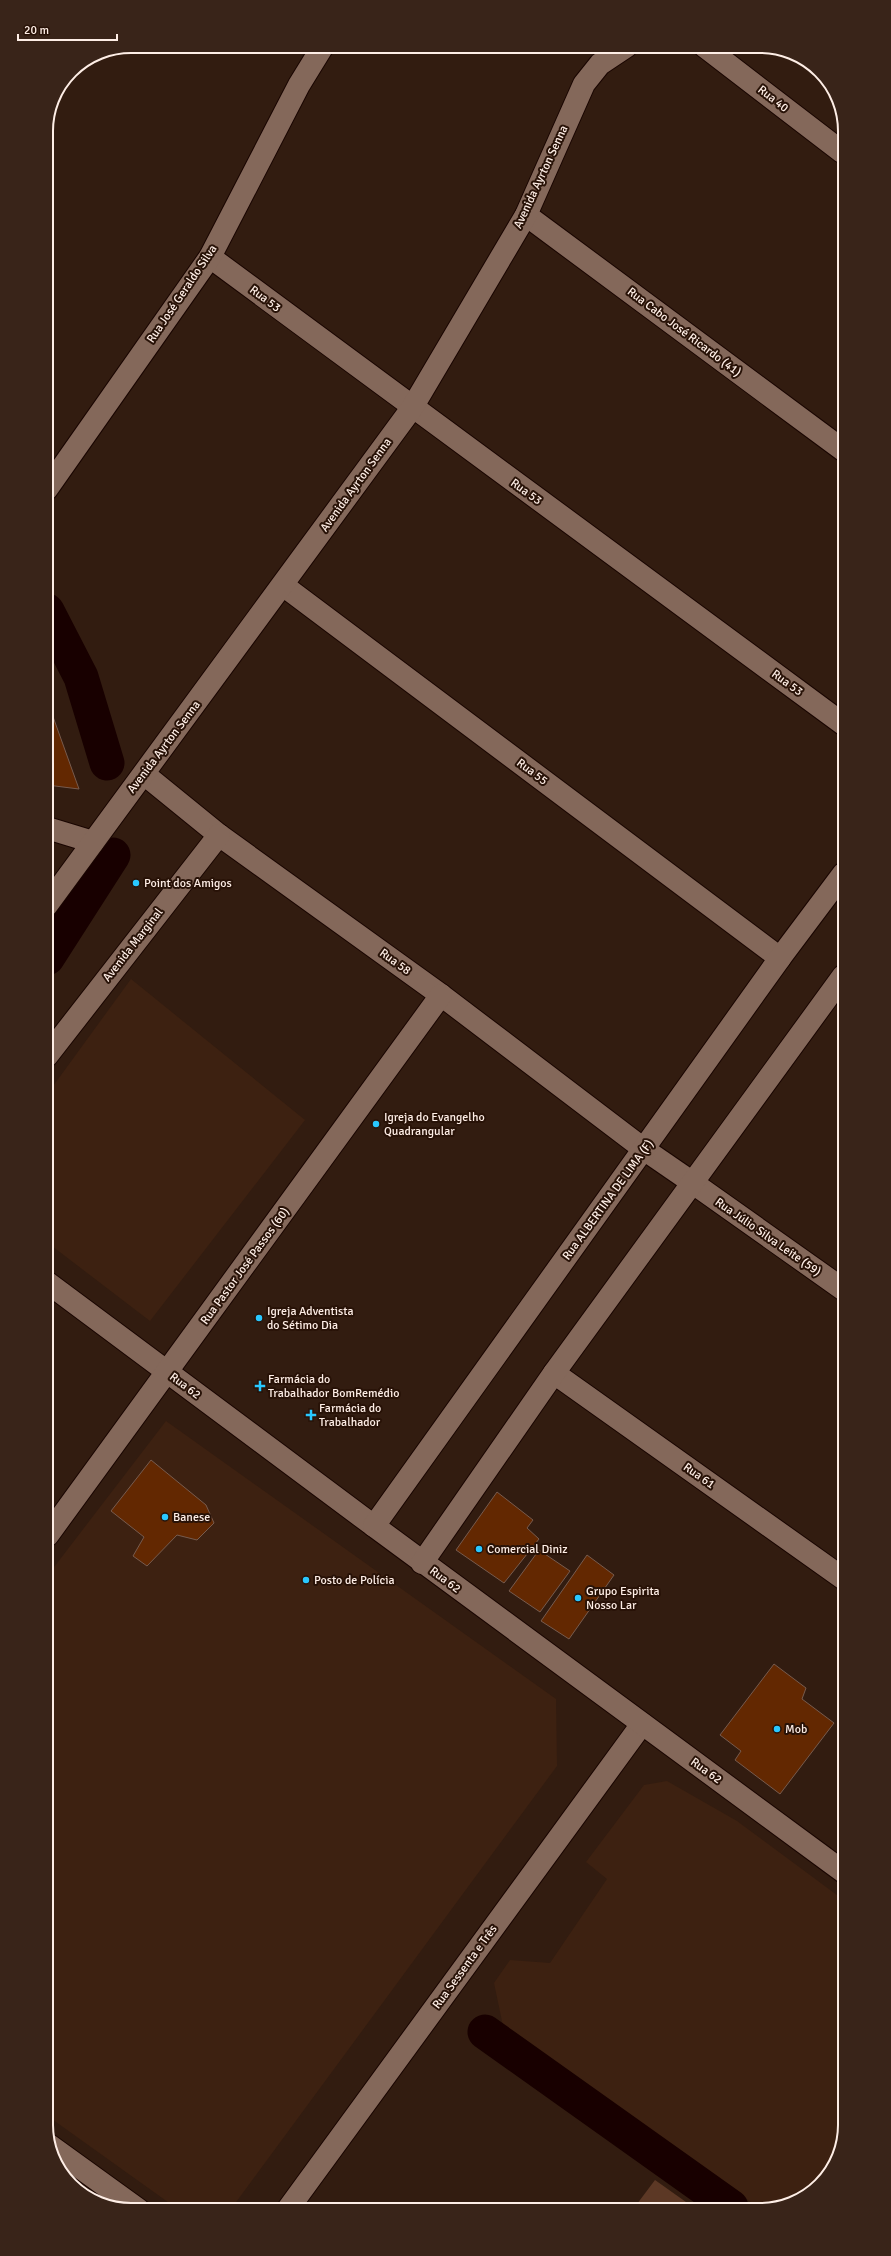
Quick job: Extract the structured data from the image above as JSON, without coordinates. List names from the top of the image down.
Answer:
{
  "streets": {
    "street": [
      "Rua 40",
      "Avenida Ayrton Senna",
      "Rua José Geraldo Silva",
      "Rua 53",
      "Rua Cabo José Ricardo (41)",
      "Rua 55",
      "Avenida Marginal",
      "Rua 58",
      "Rua ALBERTINA DE LIMA (F)",
      "Rua Júlio Silva Leite (59)",
      "Rua Pastor José Passos (60)",
      "Rua 62",
      "Rua 61",
      "Rua Sessenta e Três"
    ]
  },
  "crossings": [
    ["Avenida Ayrton Senna", "Rua 53"],
    ["Avenida Ayrton Senna", "Rua Cabo José Ricardo (41)"],
    ["Avenida Ayrton Senna", "Rua 55"],
    ["Avenida Ayrton Senna", "Rua 58"],
    ["Rua José Geraldo Silva", "Rua 53"],
    ["Rua 55", "Rua ALBERTINA DE LIMA (F)"],
    ["Avenida Marginal", "Rua 58"],
    ["Rua 58", "Rua ALBERTINA DE LIMA (F)"],
    ["Rua 58", "Rua Júlio Silva Leite (59)"],
    ["Rua 58", "Rua Pastor José Passos (60)"],
    ["Rua ALBERTINA DE LIMA (F)", "Rua Júlio Silva Leite (59)"],
    ["Rua ALBERTINA DE LIMA (F)", "Rua 62"],
    ["Rua Pastor José Passos (60)", "Rua 62"],
    ["Rua 62", "Rua Sessenta e Três"]
  ],
  "places": {
    "other": [
      "Point dos Amigos",
      "Igreja do Evangelho Quadrangular",
      "Igreja Adventista do Sétimo Dia",
      "Banese",
      "Comercial Diniz",
      "Posto de Polícia",
      "Grupo Espirita Nosso Lar",
      "Mob"
    ],
    "health": ["Farmácia do Trabalhador BomRemédio", "Farmácia do Trabalhador"]
  },
  "scale_bar": "20 m"
}
